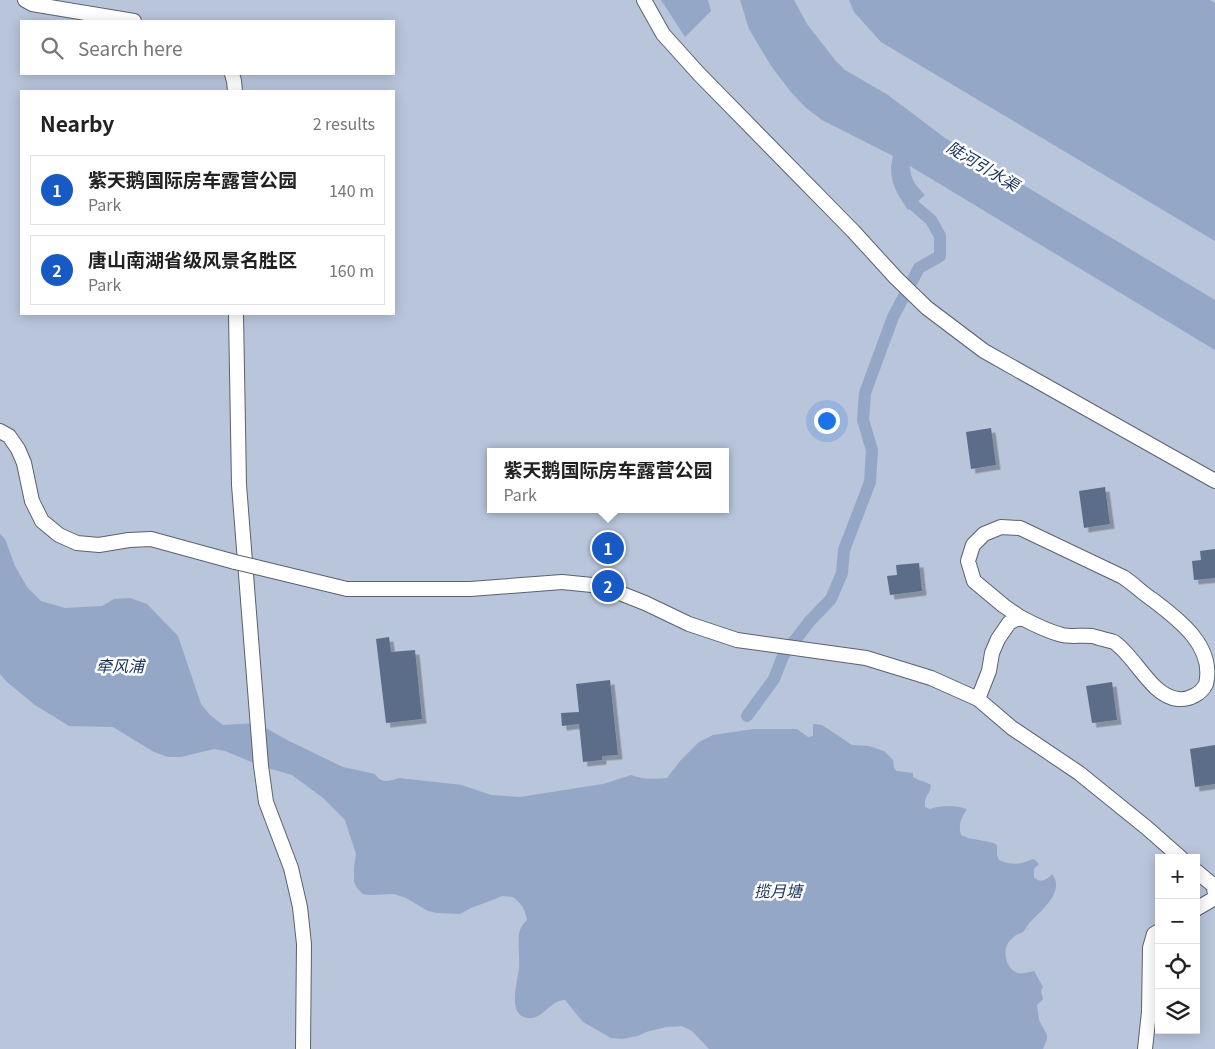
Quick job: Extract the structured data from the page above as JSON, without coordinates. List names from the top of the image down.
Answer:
{
  "water": ["陡河引水渠", "牵风浦", "揽月塘"],
  "page": {
    "search": "Search here",
    "heading": ["Nearby", "2 results"],
    "list": [
      {
        "mark": "1",
        "name": "紫天鹅国际房车露营公园",
        "note": "Park",
        "value": "140 m"
      },
      {
        "mark": "2",
        "name": "唐山南湖省级风景名胜区",
        "note": "Park",
        "value": "160 m"
      }
    ],
    "popup": ["紫天鹅国际房车露营公园", "Park"],
    "pins": ["1", "2"],
    "map_buttons": ["+", "−"]
  }
}
